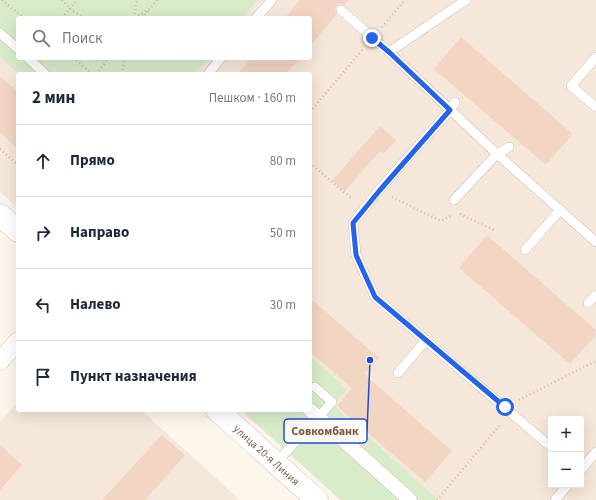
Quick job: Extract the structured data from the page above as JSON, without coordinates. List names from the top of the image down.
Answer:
{
  "streets": {
    "main road": ["улица 20-я Линия"]
  },
  "places": ["Совкомбанк"],
  "page": {
    "search": "Поиск",
    "heading": ["2 мин", "Пешком · 160 m"],
    "list": [
      ["Прямо", "80 m"],
      ["Направо", "50 m"],
      ["Налево", "30 m"],
      "Пункт назначения"
    ],
    "map_buttons": ["+", "−"]
  }
}
